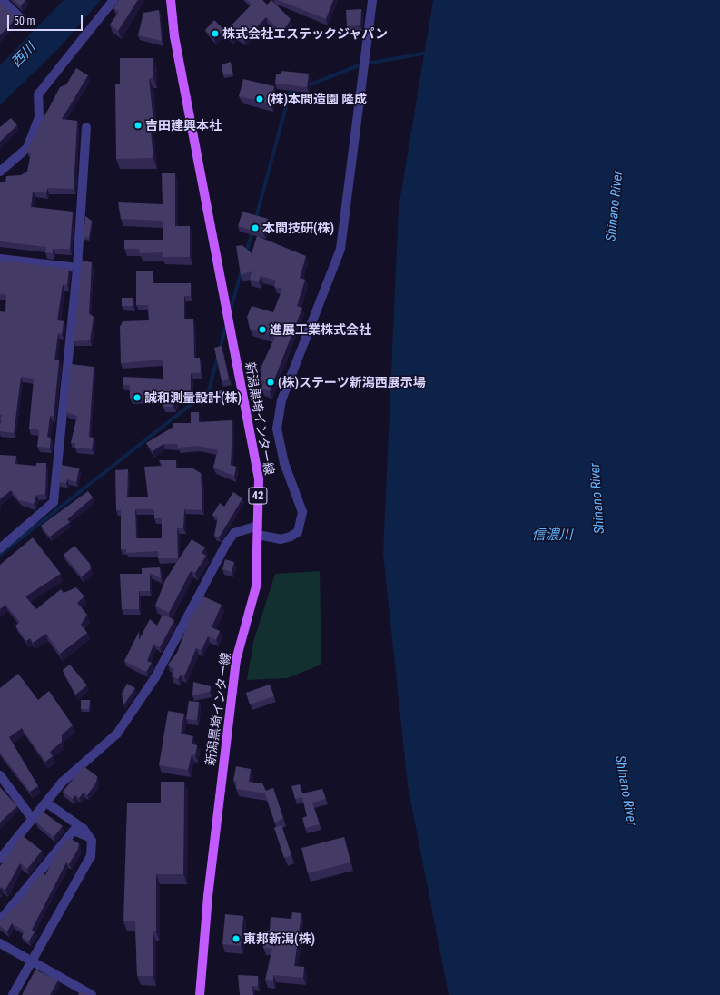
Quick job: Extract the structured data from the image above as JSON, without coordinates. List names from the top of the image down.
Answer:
{
  "streets": {
    "main road": ["新潟黒埼インター線", "42"]
  },
  "water": ["西川", "Shinano River", "信濃川"],
  "places": [
    "株式会社エステックジャパン",
    "(株)本間造園 隆成",
    "吉田建興本社",
    "本間技研(株)",
    "進展工業株式会社",
    "(株)ステーツ新潟西展示場",
    "誠和測量設計(株)",
    "東邦新潟(株)"
  ],
  "scale_bar": "50 m"
}
